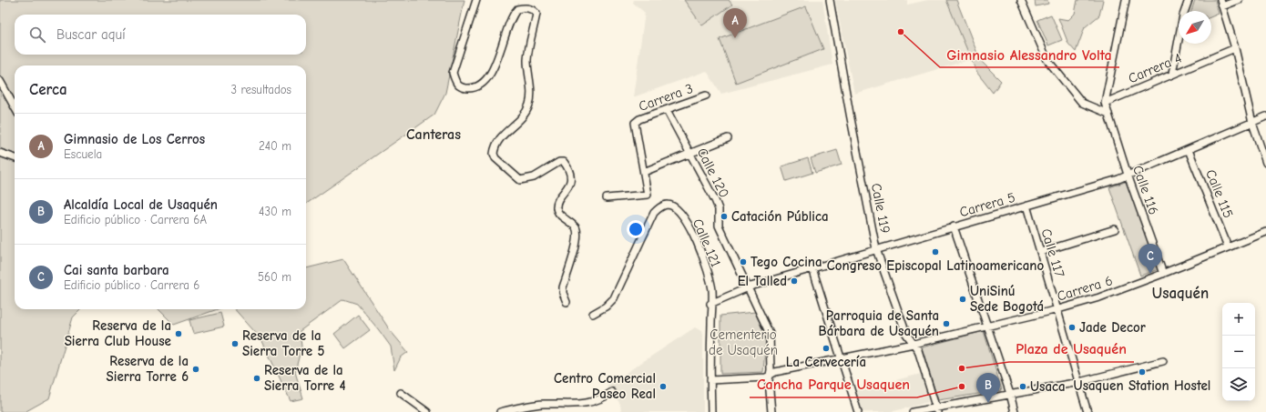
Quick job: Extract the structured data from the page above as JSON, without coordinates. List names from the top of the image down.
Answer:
{
  "streets": {
    "street": [
      "Carrera 4",
      "Carrera 3",
      "Calle 120",
      "Calle 116",
      "Calle 115",
      "Carrera 5",
      "Calle 119",
      "Calle 121",
      "Calle 117",
      "Carrera 6"
    ]
  },
  "crossings": [
    ["Carrera 4", "Calle 116"],
    ["Carrera 3", "Calle 120"],
    ["Calle 120", "Carrera 5"],
    ["Calle 120", "Carrera 6"],
    ["Calle 116", "Carrera 5"],
    ["Calle 116", "Carrera 6"],
    ["Calle 115", "Carrera 5"],
    ["Calle 115", "Carrera 6"],
    ["Carrera 5", "Calle 119"],
    ["Carrera 5", "Calle 121"],
    ["Carrera 5", "Calle 117"],
    ["Calle 119", "Carrera 6"],
    ["Calle 121", "Carrera 6"],
    ["Calle 117", "Carrera 6"]
  ],
  "districts": ["Canteras", "Usaquén"],
  "parks": ["Cementerio de Usaquén"],
  "places": [
    "Gimnasio Alessandro Volta",
    "Catación Pública",
    "Congreso Episcopal Latinoamericano",
    "Tego Cocina",
    "El Talled",
    "UniSinú Sede Bogotá",
    "Parroquia de Santa Bárbara de Usaquén",
    "Jade Decor",
    "Reserva de la Sierra Club House",
    "Reserva de la Sierra Torre 5",
    "La Cervecería",
    "Plaza de Usaquén",
    "Reserva de la Sierra Torre 6",
    "Usaquen Station Hostel",
    "Reserva de la Sierra Torre 4",
    "Centro Comercial Paseo Real",
    "Cancha Parque Usaquen",
    "Usaca"
  ],
  "north": "bottom left",
  "page": {
    "pins": ["A", "C", "B"],
    "search": "Buscar aquí",
    "heading": ["Cerca", "3 resultados"],
    "list": [
      {
        "mark": "A",
        "name": "Gimnasio de Los Cerros",
        "note": "Escuela",
        "value": "240 m"
      },
      {
        "mark": "B",
        "name": "Alcaldía Local de Usaquén",
        "note": "Edificio público · Carrera 6A",
        "value": "430 m"
      },
      {
        "mark": "C",
        "name": "Cai santa barbara",
        "note": "Edificio público · Carrera 6",
        "value": "560 m"
      }
    ],
    "map_buttons": ["+", "−"]
  }
}
